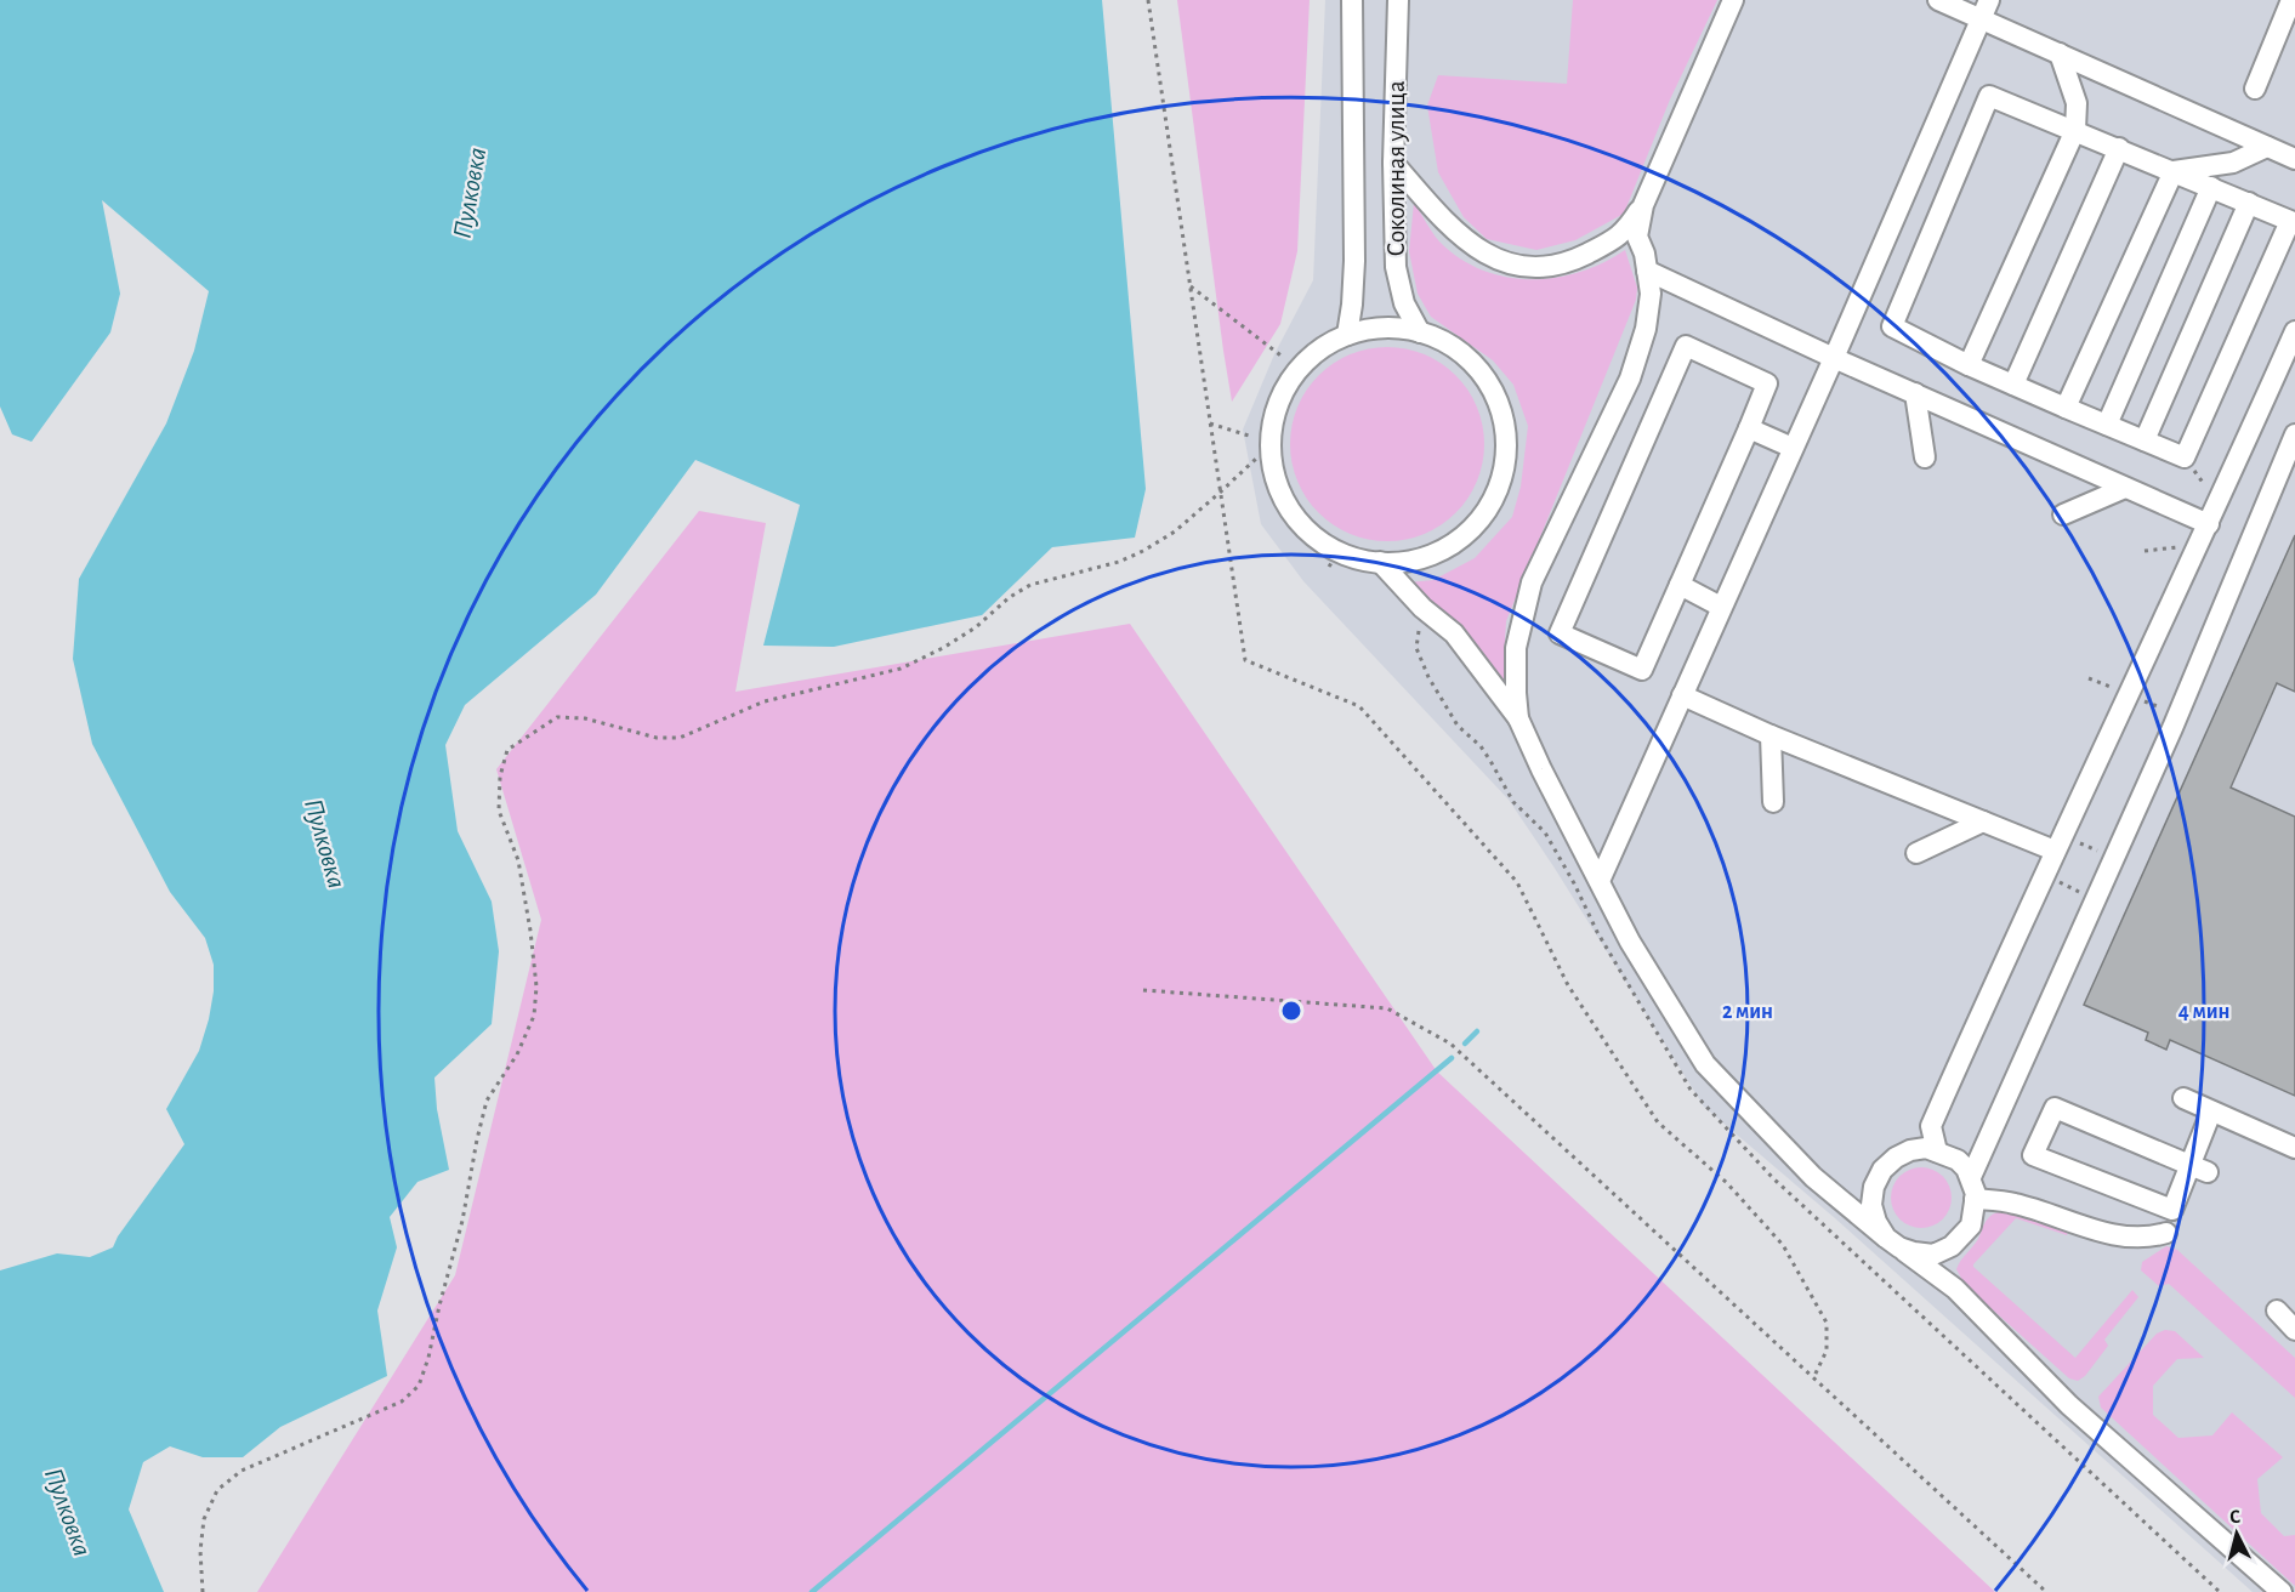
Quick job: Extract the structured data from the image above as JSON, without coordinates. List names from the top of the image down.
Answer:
{
  "streets": {
    "street": ["Соколиная улица"]
  },
  "water": ["Пулковка"],
  "north": "top",
  "rings": ["2 мин", "4 мин"]
}
